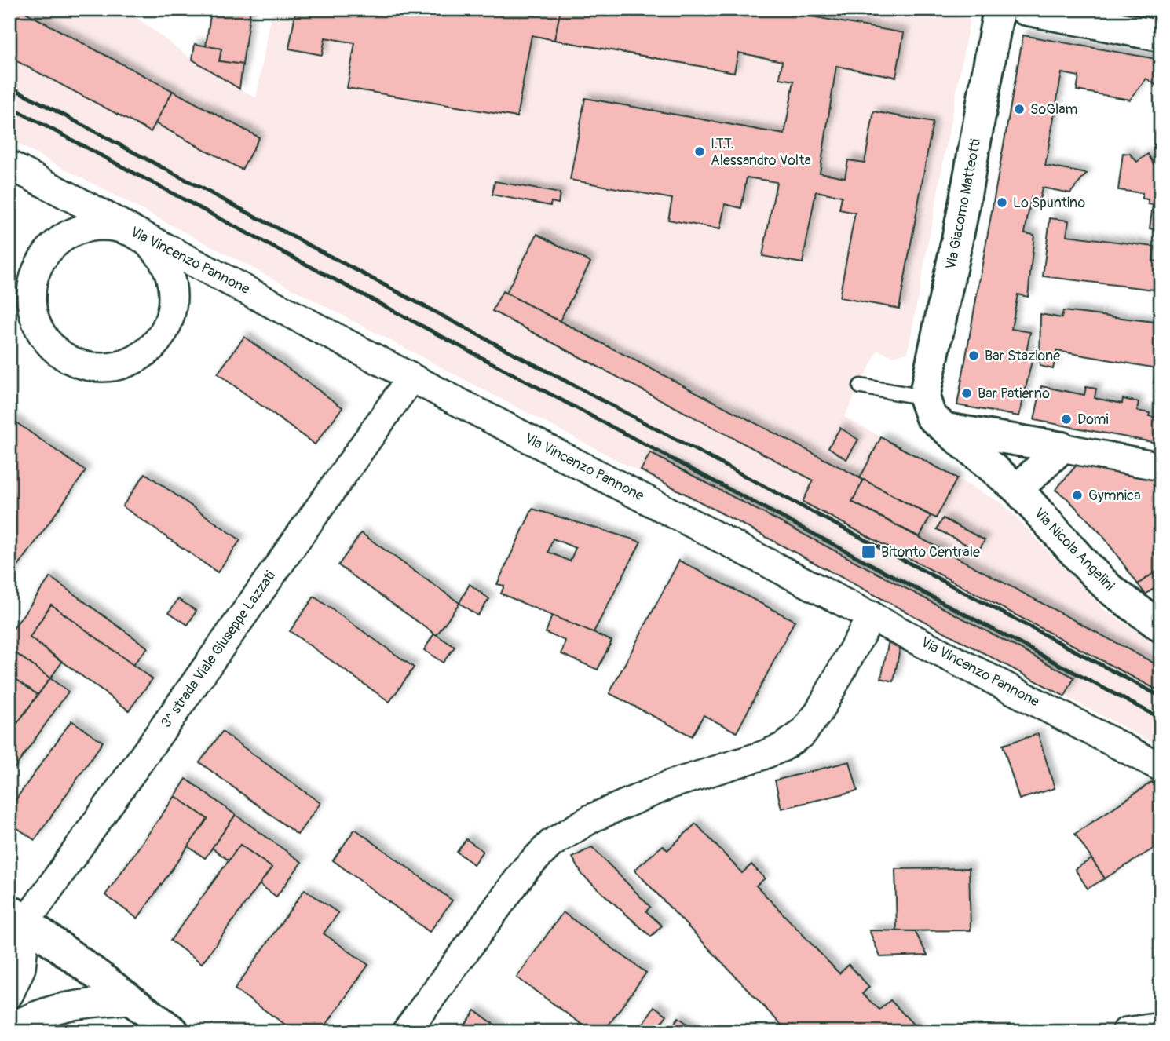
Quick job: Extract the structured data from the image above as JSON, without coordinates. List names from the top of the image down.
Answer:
{
  "streets": {
    "street": [
      "Via Giacomo Matteotti",
      "Via Vincenzo Pannone",
      "Via Nicola Angelini",
      "3^ strada Viale Giuseppe Lazzati"
    ]
  },
  "crossings": [
    ["Via Giacomo Matteotti", "Via Nicola Angelini"],
    ["Via Vincenzo Pannone", "3^ strada Viale Giuseppe Lazzati"]
  ],
  "places": {
    "other": [
      "SoGlam",
      "I.T.T. Alessandro Volta",
      "Lo Spuntino",
      "Bar Stazione",
      "Bar Patierno",
      "Domi",
      "Gymnica"
    ],
    "transit": ["Bitonto Centrale"]
  }
}
